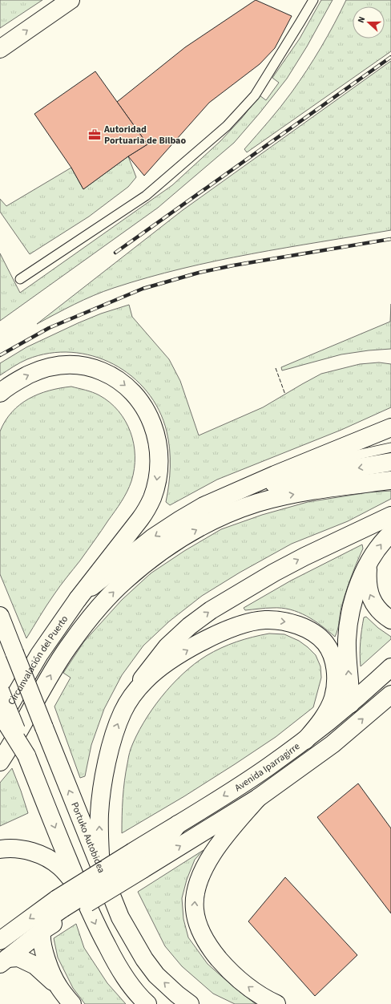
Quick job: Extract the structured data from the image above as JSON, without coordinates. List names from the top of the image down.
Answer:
{
  "streets": {
    "main road": ["Circunvalación del Puerto", "Avenida Iparragirre", "Portuko Autobidea"]
  },
  "places": {
    "office": ["Autoridad Portuaria de Bilbao"]
  },
  "north": "left"
}
